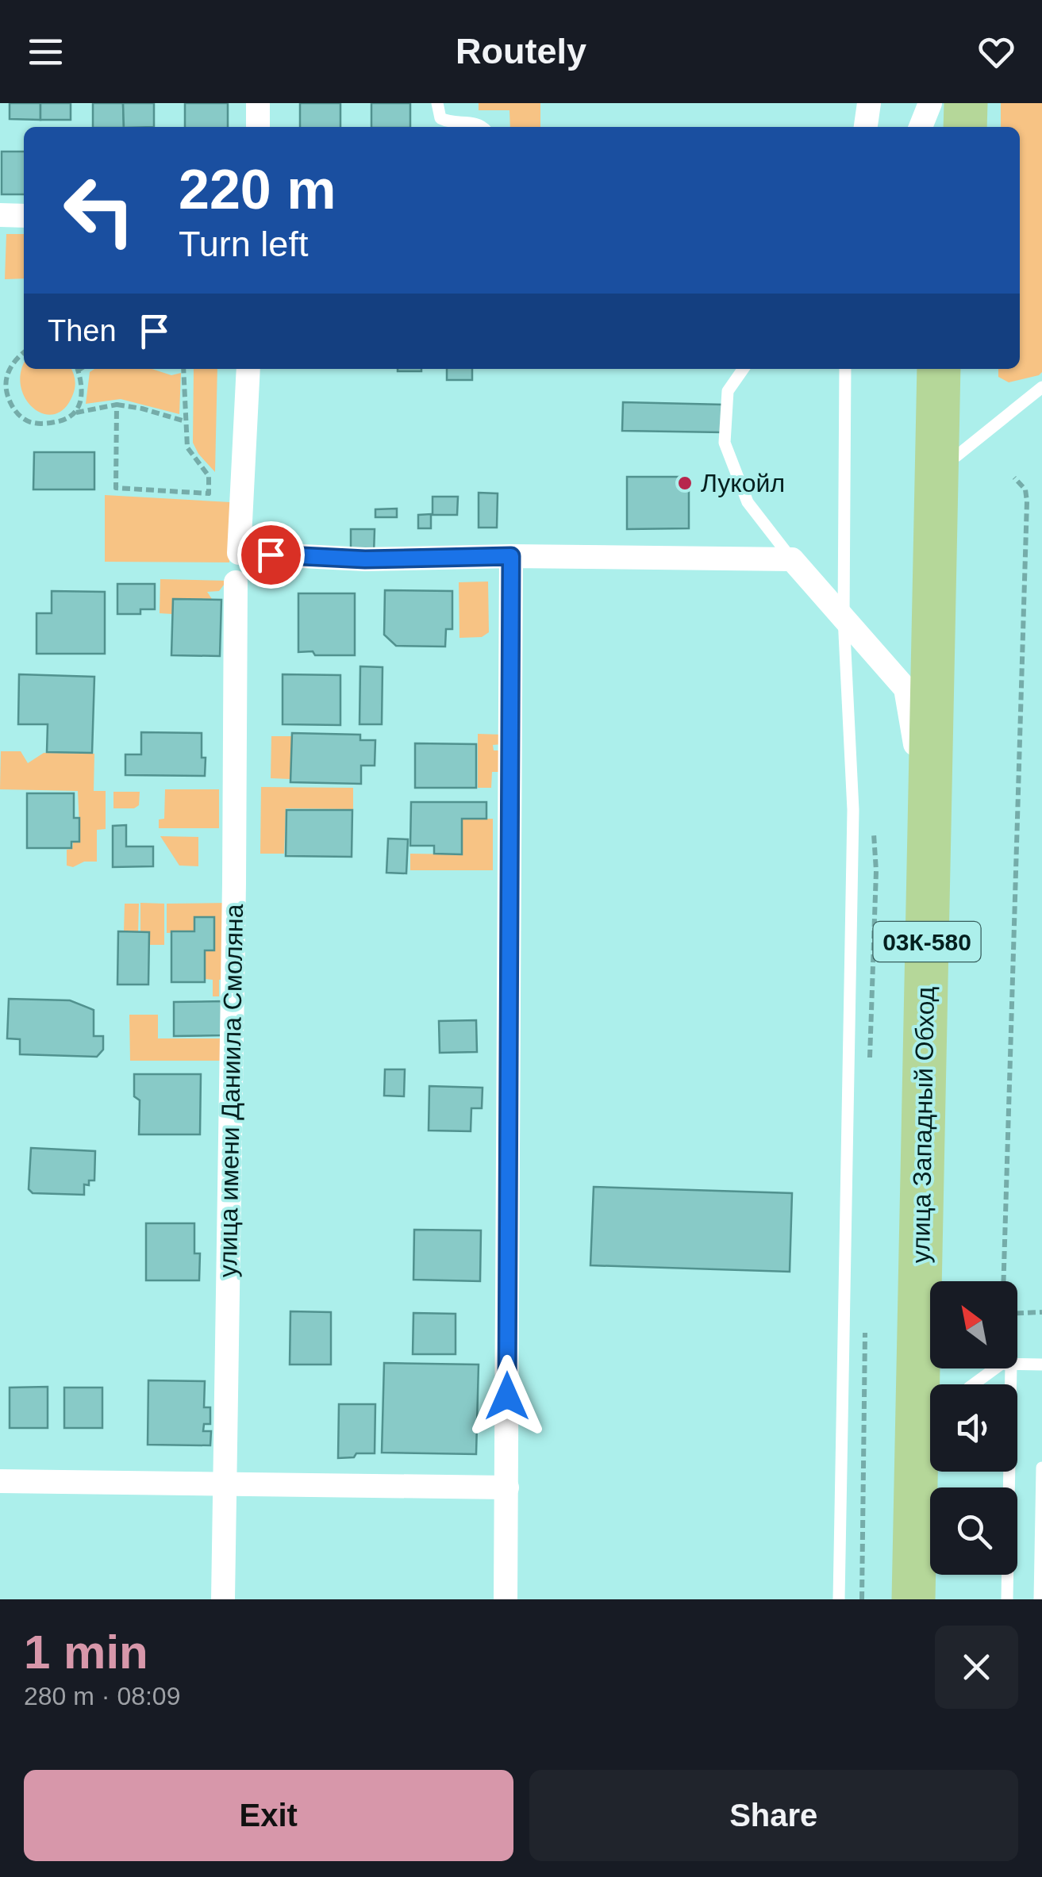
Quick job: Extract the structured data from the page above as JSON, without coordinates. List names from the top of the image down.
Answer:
{
  "streets": {
    "highway": ["03К-580", "улица Западный Обход"],
    "street": ["улица имени Даниила Смоляна"]
  },
  "places": ["Лукойл"],
  "north": "top left",
  "page": {
    "header": "Routely",
    "turn": ["220 m", "Turn left"],
    "then": "Then",
    "heading": ["1 min", "280 m · 08:09"],
    "buttons": ["Exit", "Share"]
  }
}
